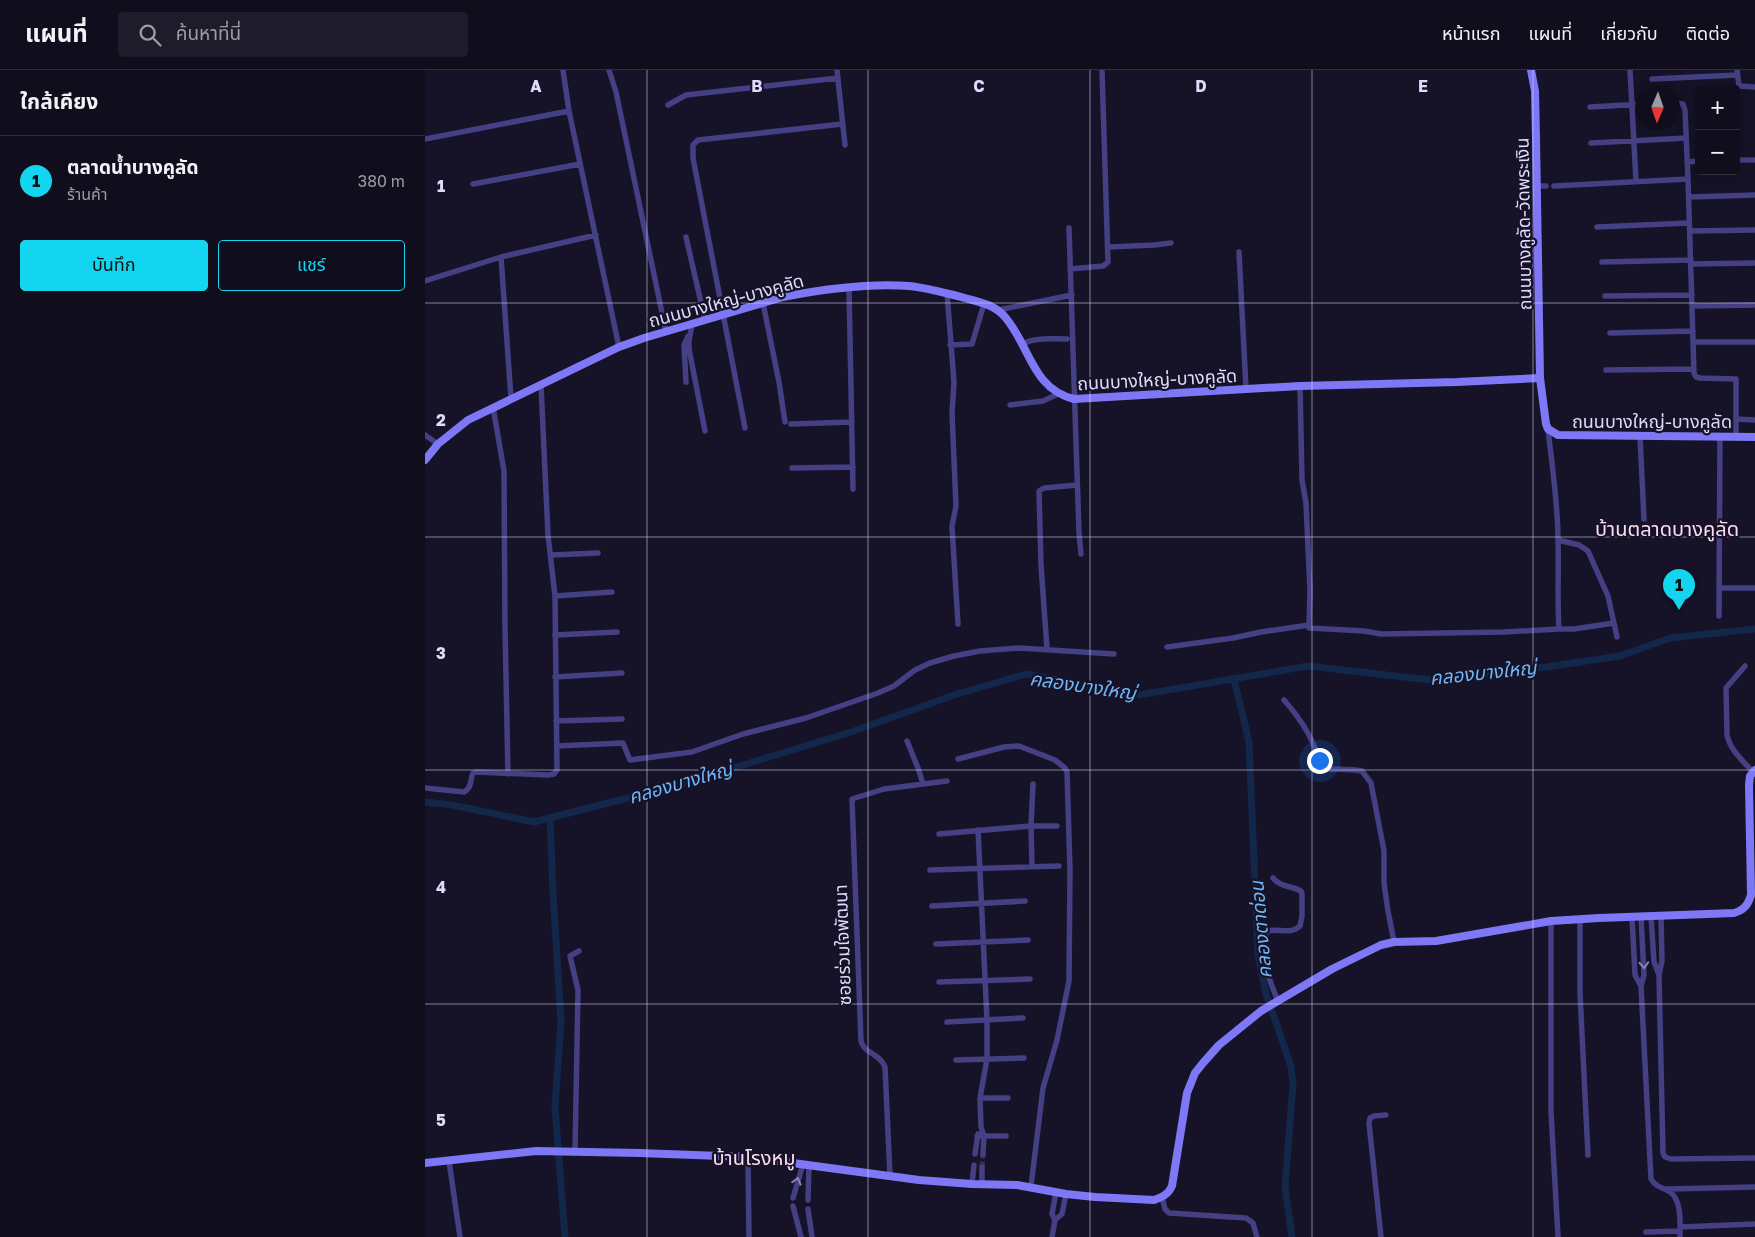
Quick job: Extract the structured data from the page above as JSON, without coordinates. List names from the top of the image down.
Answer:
{
  "streets": {
    "street": ["ถนนบางคูลัด-วัดพระเงิน", "ถนนบางใหญ่-บางคูลัด", "ซอยร่วมใจพัฒนา"]
  },
  "crossings": [
    ["ถนนบางคูลัด-วัดพระเงิน", "ถนนบางใหญ่-บางคูลัด"]
  ],
  "districts": ["บ้านตลาดบางคูลัด", "บ้านโรงหมู"],
  "water": ["คลองบางใหญ่", "คลองตาด่อน"],
  "north": "bottom",
  "page": {
    "header": "แผนที่",
    "search": "ค้นหาที่นี่",
    "nav": [
      "หน้าแรก",
      "แผนที่",
      "เกี่ยวกับ",
      "ติดต่อ"
    ],
    "heading": "ใกล้เคียง",
    "map_buttons": ["+", "−"],
    "list": [
      {
        "mark": "1",
        "name": "ตลาดน้ำบางคูลัด",
        "note": "ร้านค้า",
        "value": "380 m"
      }
    ],
    "buttons": ["บันทึก", "แชร์"],
    "pins": "1"
  },
  "grid": {
    "columns": [
      "A",
      "B",
      "C",
      "D",
      "E"
    ],
    "rows": [
      "1",
      "2",
      "3",
      "4",
      "5"
    ]
  }
}
